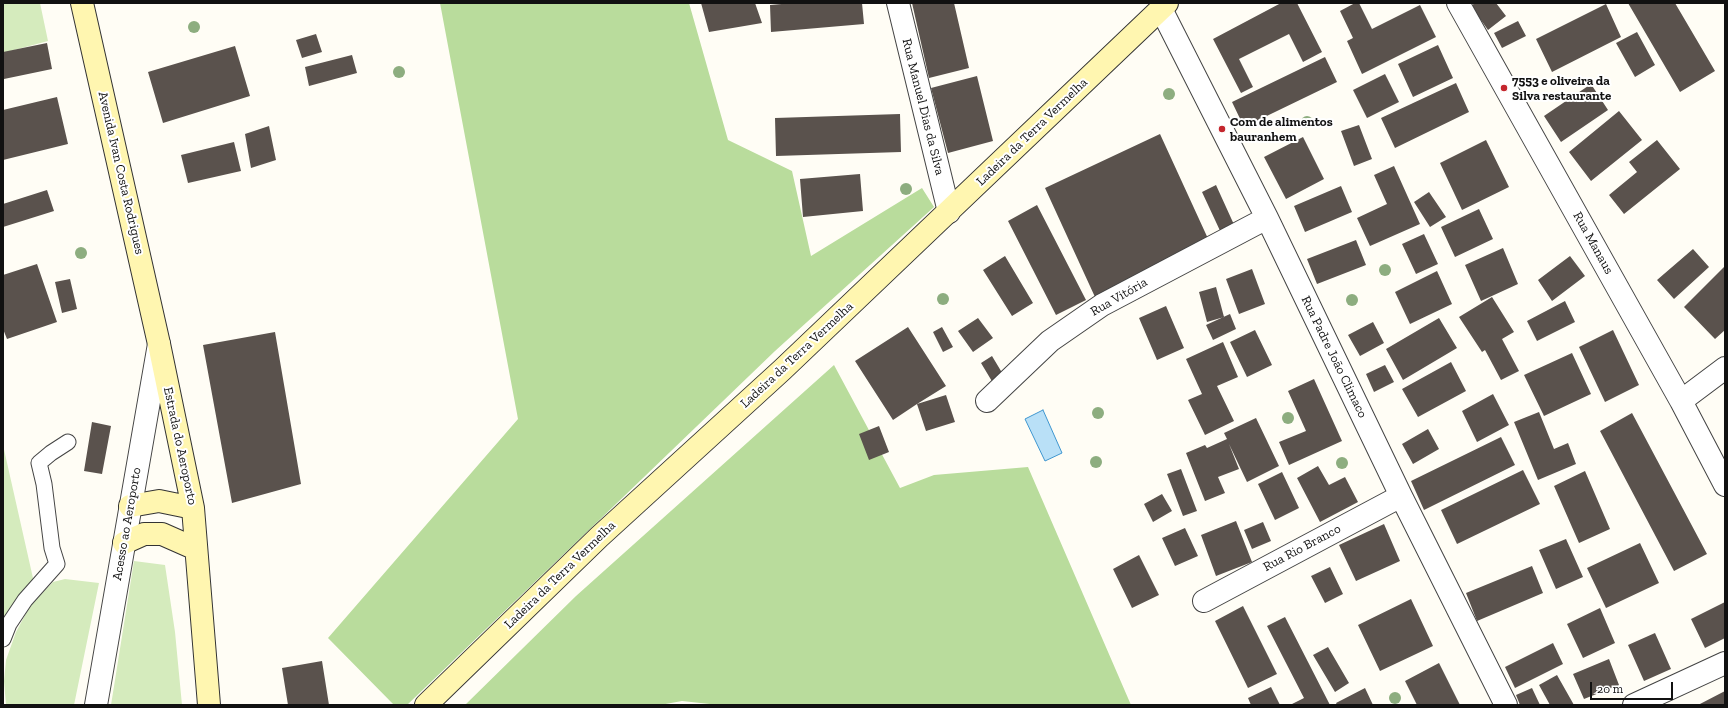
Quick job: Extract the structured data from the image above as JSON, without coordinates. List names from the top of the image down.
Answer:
{
  "streets": {
    "main road": ["Ladeira da Terra Vermelha", "Avenida Ivan Costa Rodrigues", "Estrada do Aeroporto"],
    "street": [
      "Rua Manuel Dias da Silva",
      "Rua Manaus",
      "Rua Vitória",
      "Rua Padre João Climaco",
      "Acesso ao Aeroporto",
      "Rua Rio Branco"
    ]
  },
  "crossings": [
    ["Rua Manuel Dias da Silva", "Ladeira da Terra Vermelha"],
    ["Ladeira da Terra Vermelha", "Rua Padre João Climaco"],
    ["Avenida Ivan Costa Rodrigues", "Estrada do Aeroporto"],
    ["Avenida Ivan Costa Rodrigues", "Acesso ao Aeroporto"],
    ["Rua Vitória", "Rua Padre João Climaco"],
    ["Rua Padre João Climaco", "Rua Rio Branco"],
    ["Estrada do Aeroporto", "Acesso ao Aeroporto"]
  ],
  "places": ["7553 e oliveira da Silva restaurante", "Com de alimentos bauranhem"],
  "scale_bar": "20 m"
}
